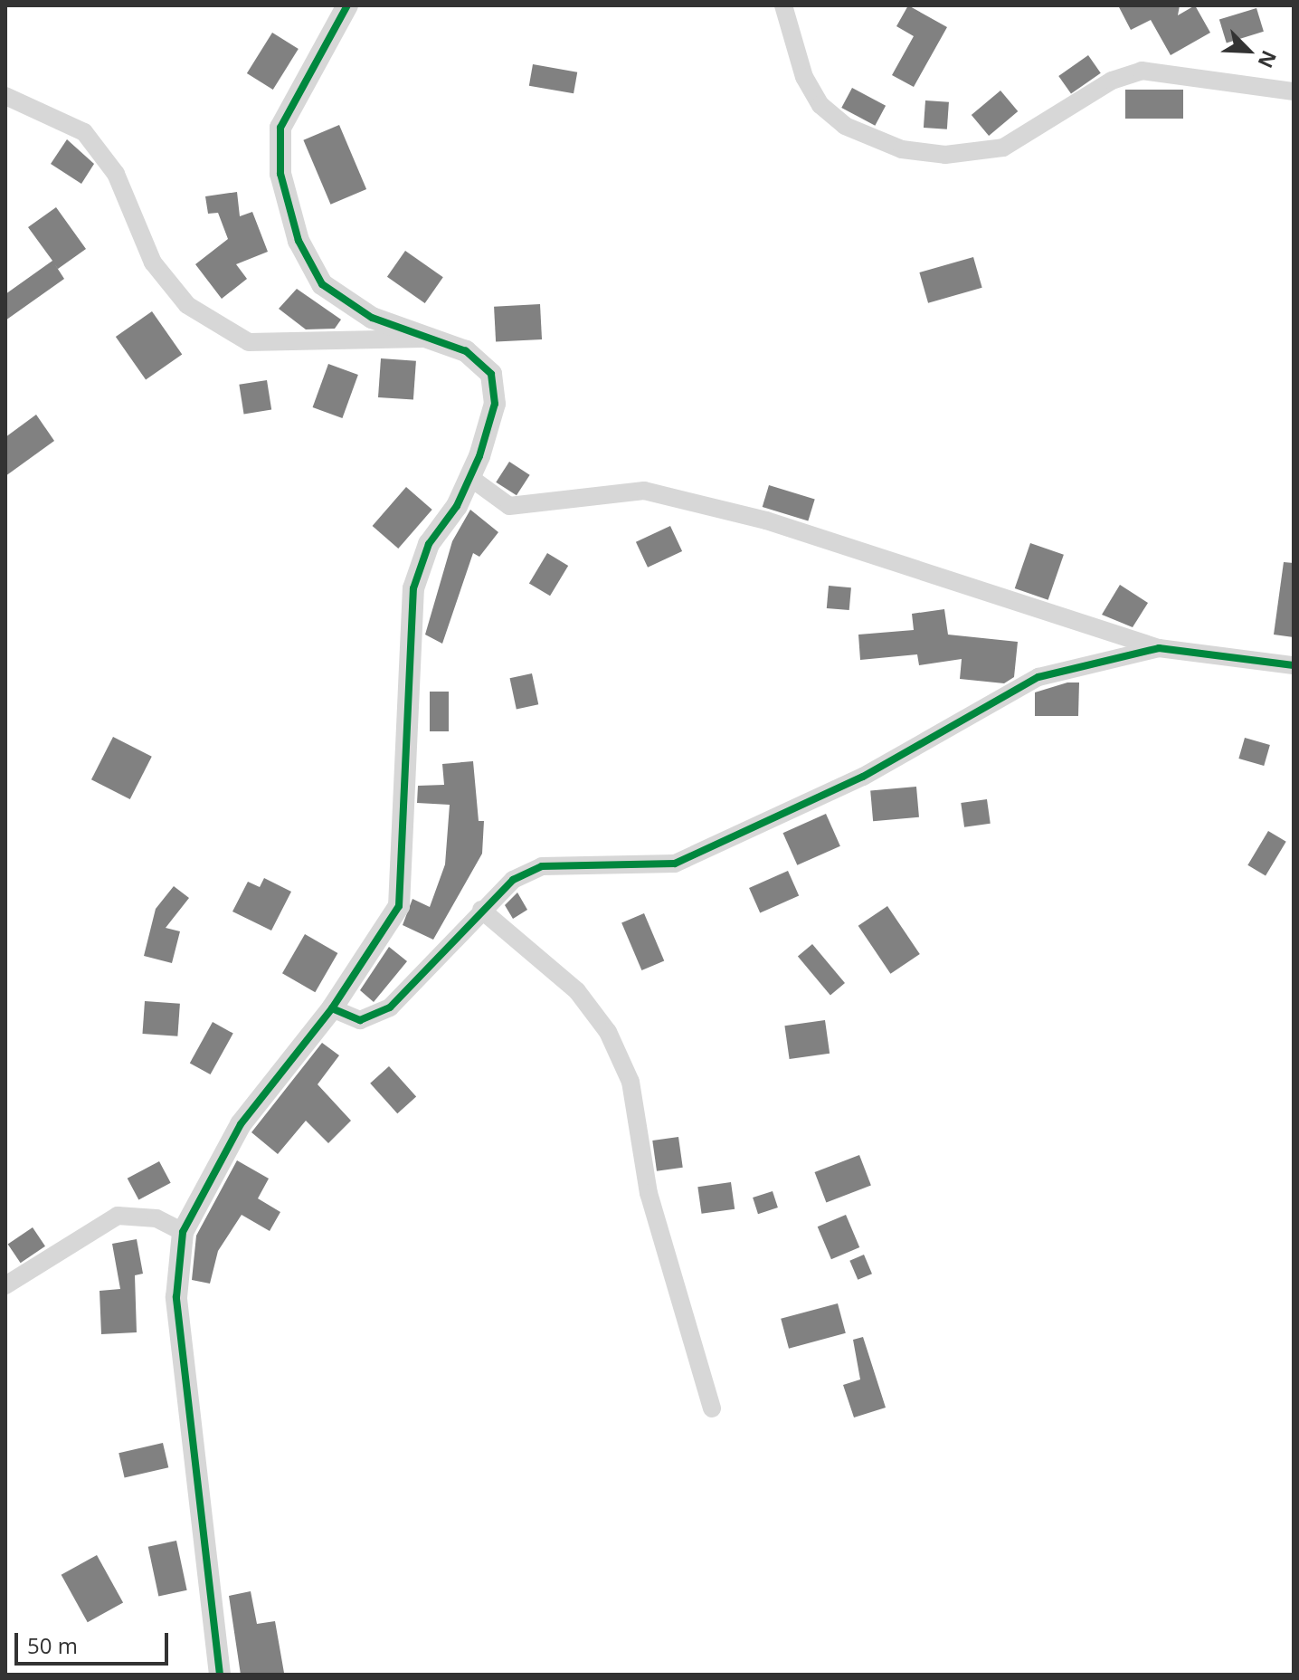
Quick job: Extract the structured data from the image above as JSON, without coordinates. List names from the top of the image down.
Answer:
{
  "scale_bar": "50 m",
  "north": "bottom right"
}
